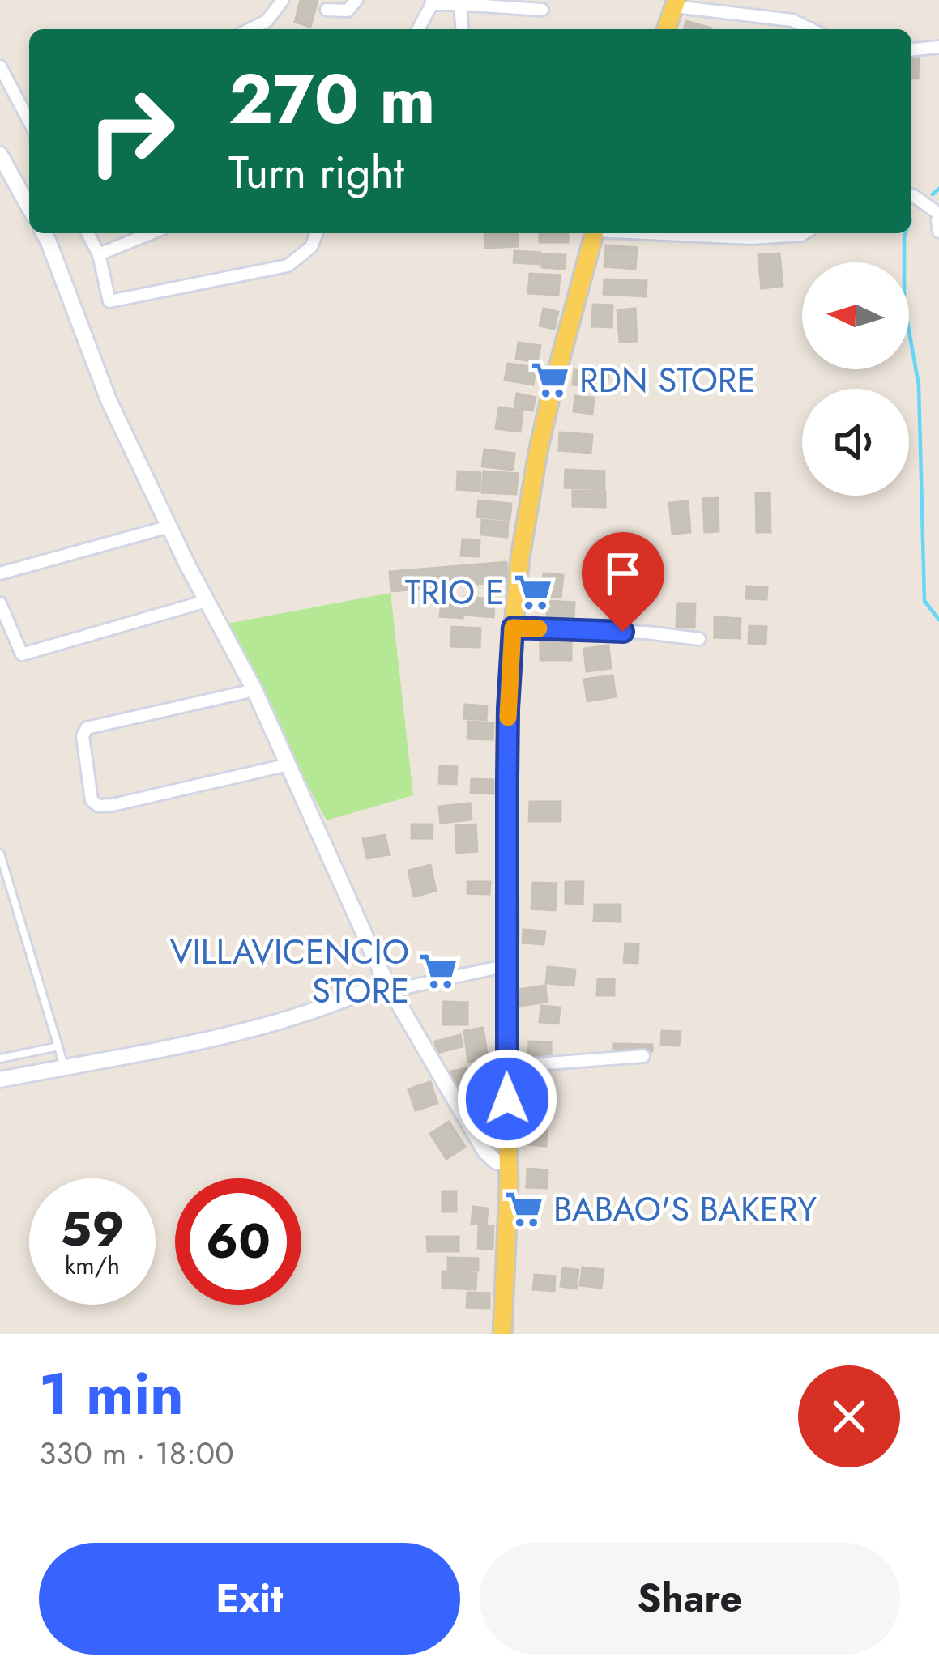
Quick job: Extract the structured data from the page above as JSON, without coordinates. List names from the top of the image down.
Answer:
{
  "places": {
    "supermarket": [
      "RDN STORE",
      "TRIO E",
      "VILLAVICENCIO STORE",
      "BABAO'S BAKERY"
    ]
  },
  "north": "left",
  "page": {
    "turn": ["270 m", "Turn right"],
    "speed": "59 km/h",
    "limit": "60",
    "heading": ["1 min", "330 m · 18:00"],
    "buttons": ["Exit", "Share"]
  }
}
